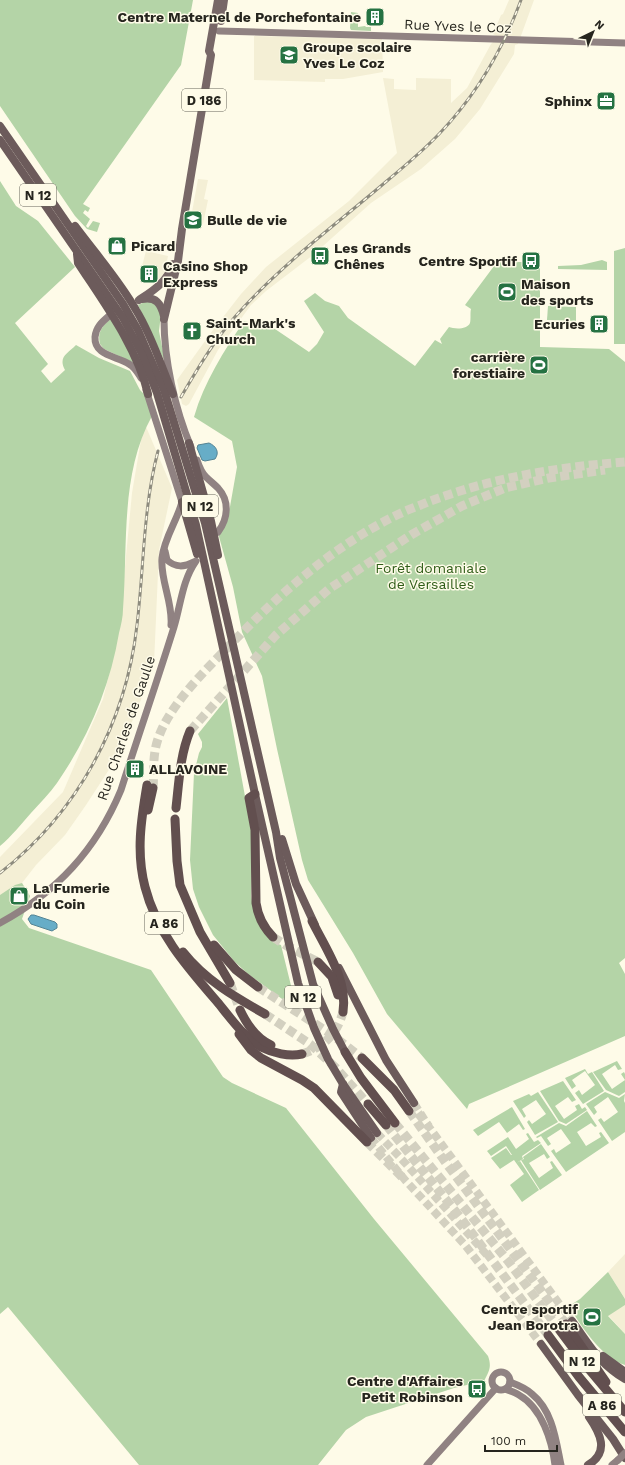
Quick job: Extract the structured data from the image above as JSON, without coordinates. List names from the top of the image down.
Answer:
{
  "streets": {
    "highway": ["N 12", "A 86"],
    "main road": ["Rue Yves le Coz", "D 186", "Rue Charles de Gaulle"]
  },
  "crossings": [
    ["Rue Yves le Coz", "D 186"],
    ["N 12", "A 86"]
  ],
  "parks": ["Forêt domaniale de Versailles"],
  "places": {
    "building": [
      "Centre Maternel de Porchefontaine",
      "Casino Shop Express",
      "Ecuries",
      "ALLAVOINE"
    ],
    "school or university": ["Groupe scolaire Yves Le Coz", "Bulle de vie"],
    "office": ["Sphinx"],
    "shop": ["Picard", "La Fumerie du Coin"],
    "bus stop": ["Les Grands Chênes", "Centre Sportif", "Centre d'Affaires Petit Robinson"],
    "sports": ["Maison des sports", "carrière forestiaire", "Centre sportif Jean Borotra"],
    "church": ["Saint-Mark's Church"]
  },
  "scale_bar": "100 m",
  "north": "top right"
}
